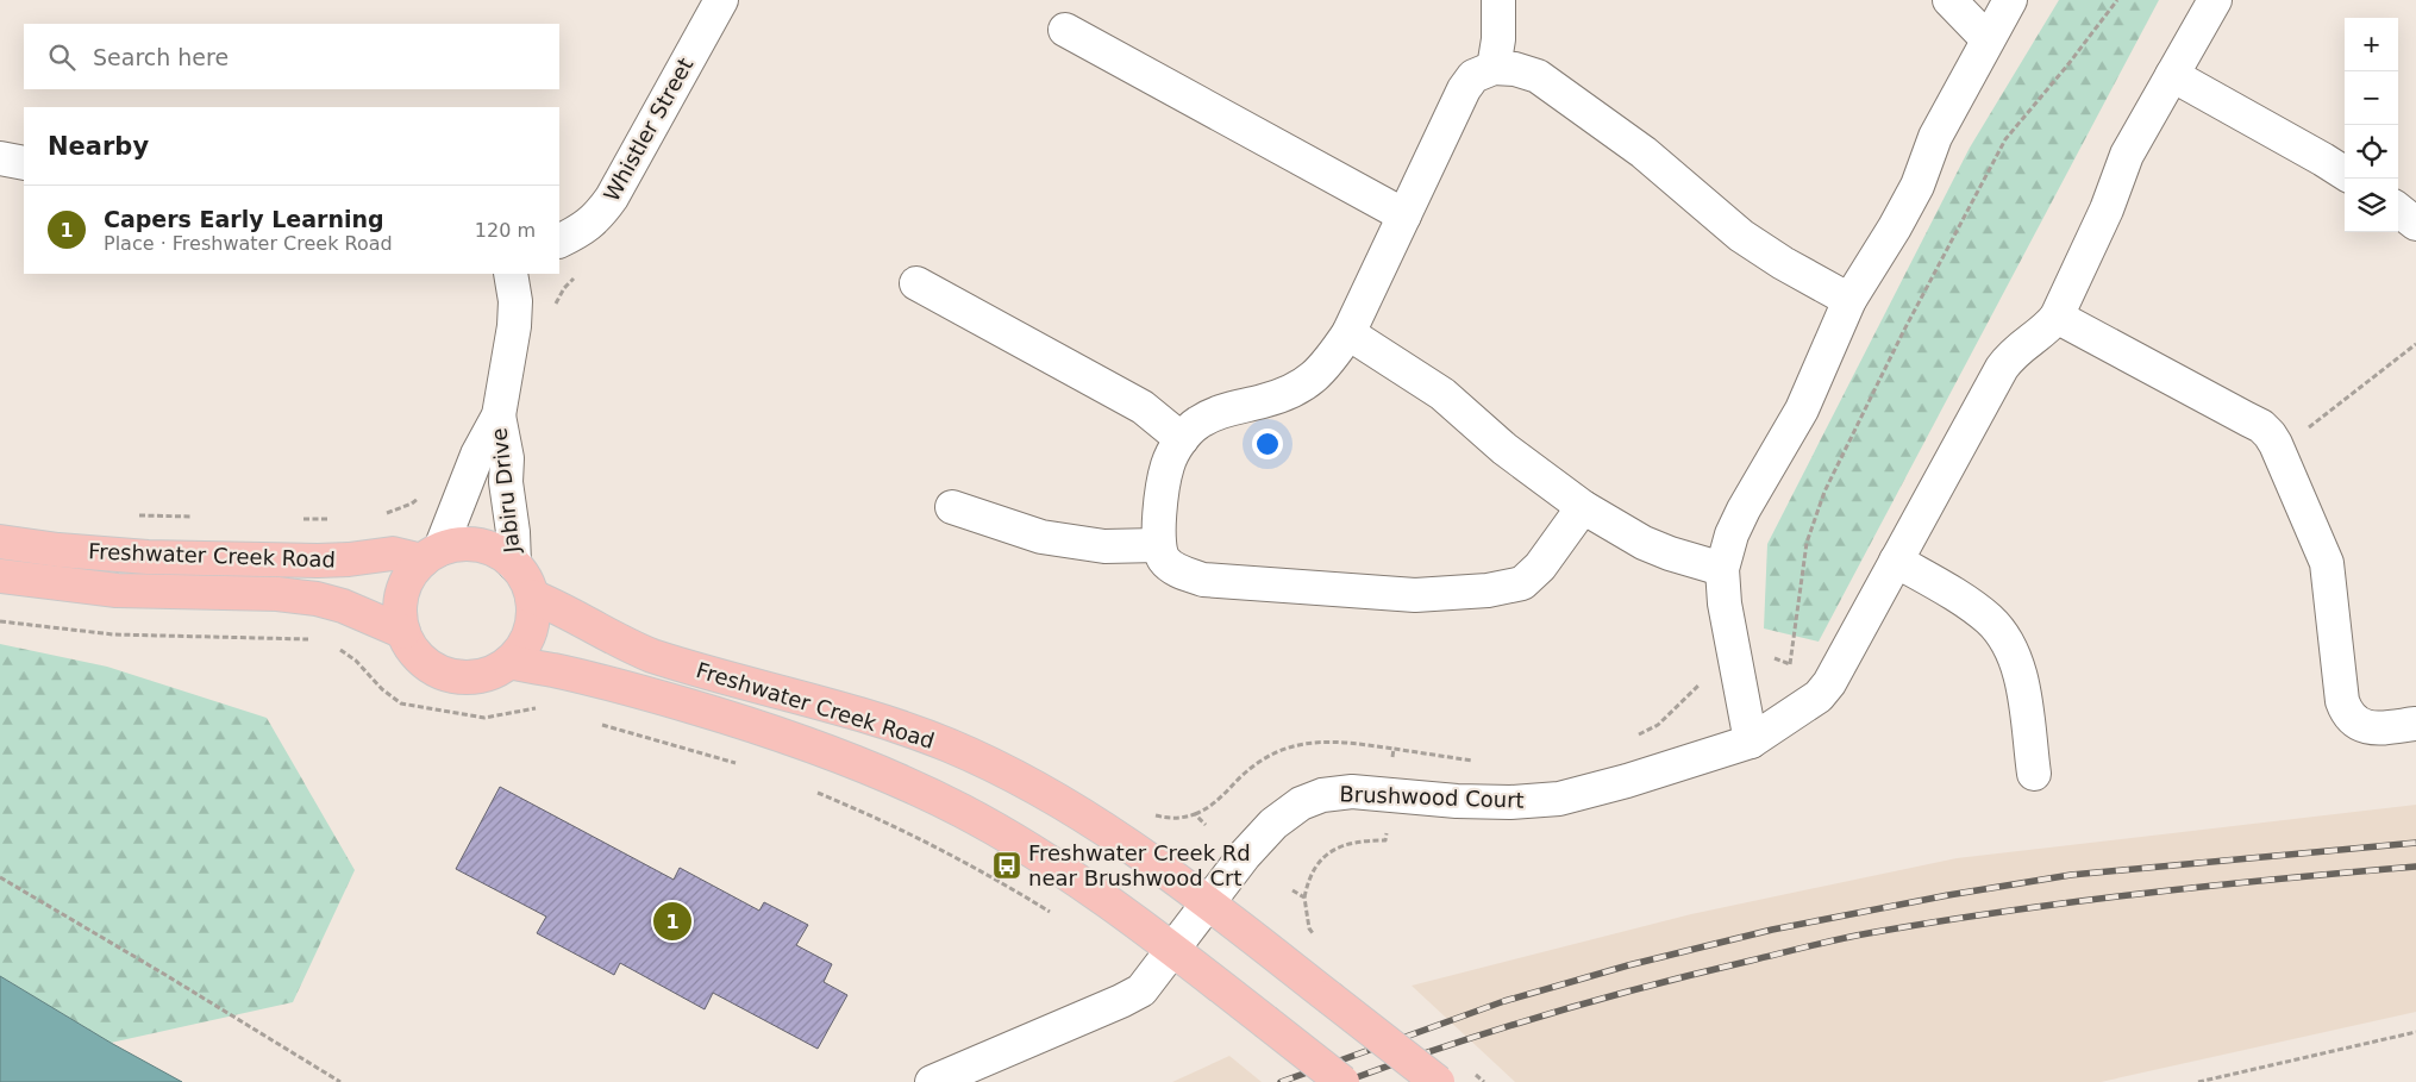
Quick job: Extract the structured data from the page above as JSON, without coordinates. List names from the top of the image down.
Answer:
{
  "streets": {
    "main road": ["Freshwater Creek Road"],
    "street": ["Whistler Street", "Jabiru Drive", "Brushwood Court"]
  },
  "crossings": [
    ["Jabiru Drive", "Freshwater Creek Road"],
    ["Freshwater Creek Road", "Brushwood Court"]
  ],
  "places": {
    "bus stop": ["Freshwater Creek Rd near Brushwood Crt"]
  },
  "page": {
    "map_buttons": ["+", "−"],
    "search": "Search here",
    "heading": "Nearby",
    "list": [
      {
        "mark": "1",
        "name": "Capers Early Learning",
        "note": "Place · Freshwater Creek Road",
        "value": "120 m"
      }
    ],
    "pins": "1"
  }
}
